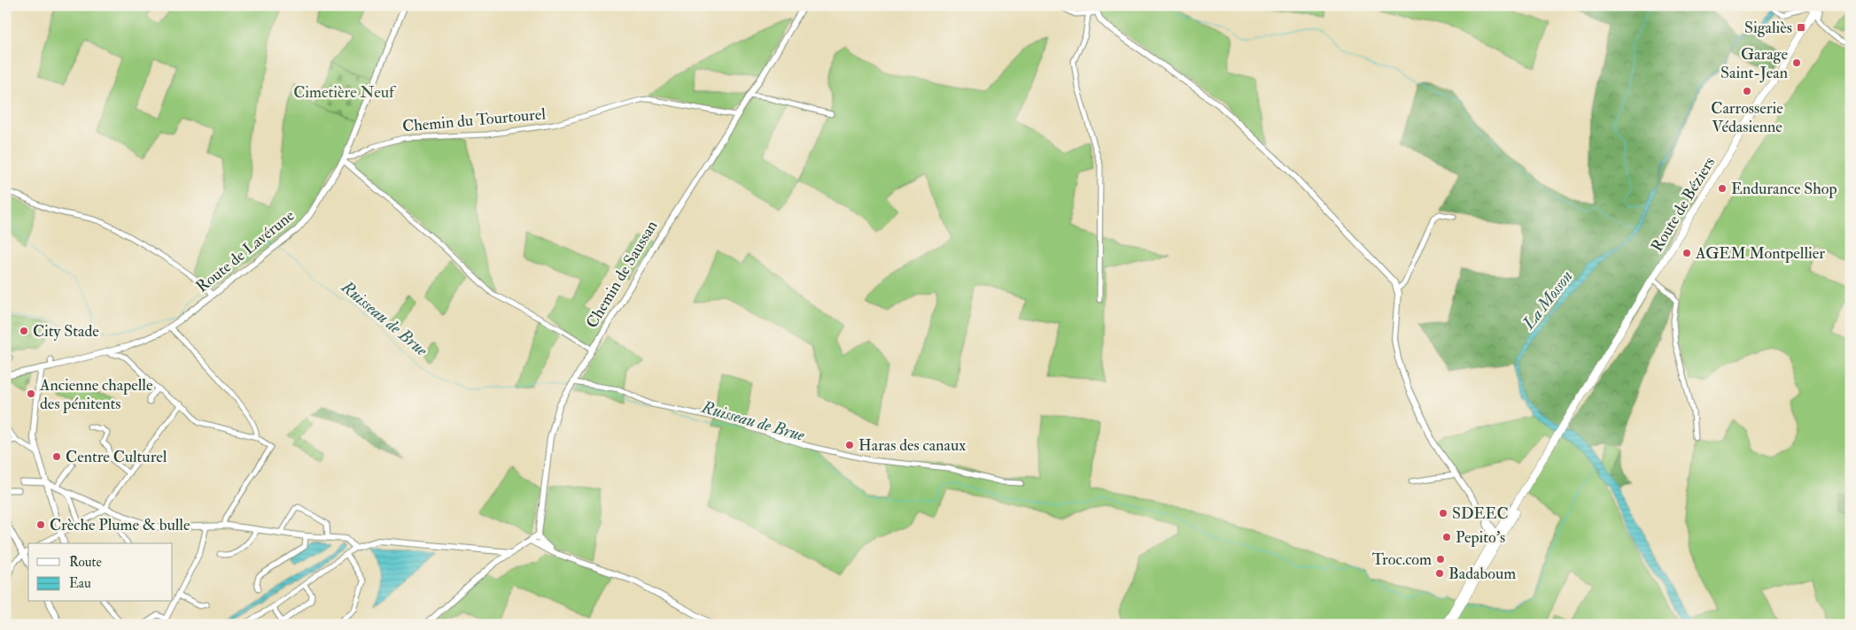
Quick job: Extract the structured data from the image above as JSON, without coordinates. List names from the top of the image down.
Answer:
{
  "streets": {
    "main road": ["Route de Béziers"],
    "street": ["Chemin du Tourtourel", "Route de Lavérune", "Chemin de Saussan"]
  },
  "crossings": [
    ["Chemin du Tourtourel", "Route de Lavérune"],
    ["Chemin du Tourtourel", "Chemin de Saussan"]
  ],
  "water": ["La Mosson", "Ruisseau de Brue"],
  "parks": ["Cimetière Neuf"],
  "places": {
    "transit": ["Sigaliès"],
    "other": [
      "Garage Saint-Jean",
      "Carrosserie Védasienne",
      "Endurance Shop",
      "AGEM Montpellier",
      "City Stade",
      "Ancienne chapelle des pénitents",
      "Haras des canaux",
      "Centre Culturel",
      "SDEEC",
      "Crèche Plume & bulle",
      "Pepito's",
      "Troc.com",
      "Badaboum"
    ]
  },
  "legend": ["Route", "Eau"]
}
